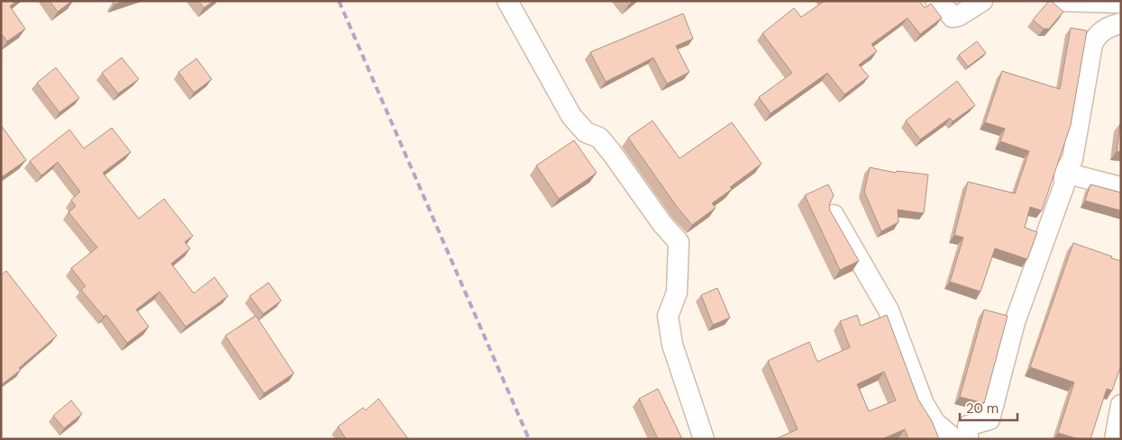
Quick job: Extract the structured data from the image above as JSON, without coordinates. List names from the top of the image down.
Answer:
{
  "scale_bar": "20 m"
}
